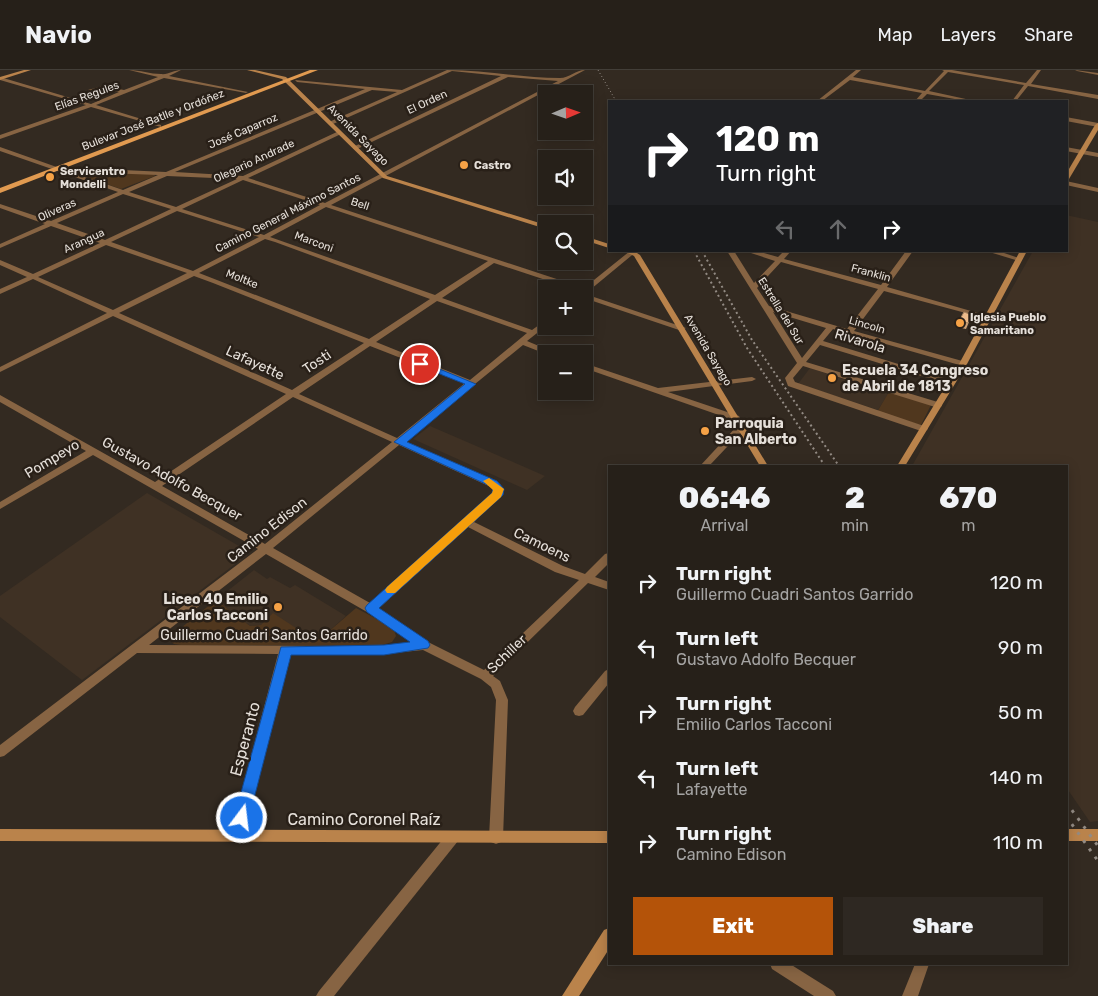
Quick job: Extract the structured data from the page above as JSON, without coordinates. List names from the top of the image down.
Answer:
{
  "streets": {
    "main road": ["Bulevar José Batlle y Ordóñez"],
    "street": [
      "Elías Regules",
      "El Orden",
      "José Caparroz",
      "Avenida Sayago",
      "Olegario Andrade",
      "Bell",
      "Oliveras",
      "Camino General Máximo Santos",
      "Arangua",
      "Marconi",
      "Franklin",
      "Moltke",
      "Estrella del Sur",
      "Lincoln",
      "Rivarola",
      "Tosti",
      "Lafayette",
      "Pompeyo",
      "Gustavo Adolfo Becquer",
      "Camino Edison",
      "Camoens",
      "Guillermo Cuadri Santos Garrido",
      "Schiller",
      "Esperanto",
      "Camino Coronel Raíz"
    ]
  },
  "crossings": [
    ["El Orden", "Avenida Sayago"],
    ["Bulevar José Batlle y Ordóñez", "Avenida Sayago"],
    ["Bulevar José Batlle y Ordóñez", "Marconi"],
    ["José Caparroz", "Avenida Sayago"],
    ["José Caparroz", "Bell"],
    ["José Caparroz", "Oliveras"],
    ["José Caparroz", "Marconi"],
    ["Avenida Sayago", "Olegario Andrade"],
    ["Avenida Sayago", "Bell"],
    ["Avenida Sayago", "Camino General Máximo Santos"],
    ["Olegario Andrade", "Bell"],
    ["Olegario Andrade", "Arangua"],
    ["Olegario Andrade", "Marconi"],
    ["Bell", "Camino General Máximo Santos"],
    ["Bell", "Marconi"],
    ["Bell", "Tosti"],
    ["Oliveras", "Marconi"],
    ["Oliveras", "Moltke"],
    ["Camino General Máximo Santos", "Marconi"],
    ["Camino General Máximo Santos", "Moltke"],
    ["Camino General Máximo Santos", "Lafayette"],
    ["Arangua", "Marconi"],
    ["Arangua", "Moltke"],
    ["Arangua", "Lafayette"],
    ["Marconi", "Tosti"],
    ["Marconi", "Camino Edison"],
    ["Moltke", "Tosti"],
    ["Moltke", "Camino Edison"],
    ["Estrella del Sur", "Lincoln"],
    ["Tosti", "Lafayette"],
    ["Tosti", "Gustavo Adolfo Becquer"],
    ["Lafayette", "Camino Edison"],
    ["Lafayette", "Camoens"],
    ["Pompeyo", "Gustavo Adolfo Becquer"],
    ["Gustavo Adolfo Becquer", "Camino Edison"],
    ["Gustavo Adolfo Becquer", "Guillermo Cuadri Santos Garrido"],
    ["Gustavo Adolfo Becquer", "Schiller"],
    ["Camino Edison", "Guillermo Cuadri Santos Garrido"],
    ["Camoens", "Schiller"],
    ["Guillermo Cuadri Santos Garrido", "Esperanto"],
    ["Schiller", "Camino Coronel Raíz"],
    ["Esperanto", "Camino Coronel Raíz"]
  ],
  "places": [
    "Castro",
    "Servicentro Mondelli",
    "Iglesia Pueblo Samaritano",
    "Escuela 34 Congreso de Abril de 1813",
    "Parroquia San Alberto",
    "Liceo 40 Emilio Carlos Tacconi"
  ],
  "north": "right",
  "page": {
    "header": "Navio",
    "nav": ["Map", "Layers", "Share"],
    "map_buttons": ["+", "−"],
    "turn": ["120 m", "Turn right"],
    "eta": [
      "06:46",
      "Arrival",
      "2",
      "min",
      "670",
      "m"
    ],
    "list": [
      {
        "name": "Turn right",
        "note": "Guillermo Cuadri Santos Garrido",
        "value": "120 m"
      },
      {
        "name": "Turn left",
        "note": "Gustavo Adolfo Becquer",
        "value": "90 m"
      },
      {
        "name": "Turn right",
        "note": "Emilio Carlos Tacconi",
        "value": "50 m"
      },
      {
        "name": "Turn left",
        "note": "Lafayette",
        "value": "140 m"
      },
      {
        "name": "Turn right",
        "note": "Camino Edison",
        "value": "110 m"
      }
    ],
    "buttons": ["Exit", "Share"]
  }
}
